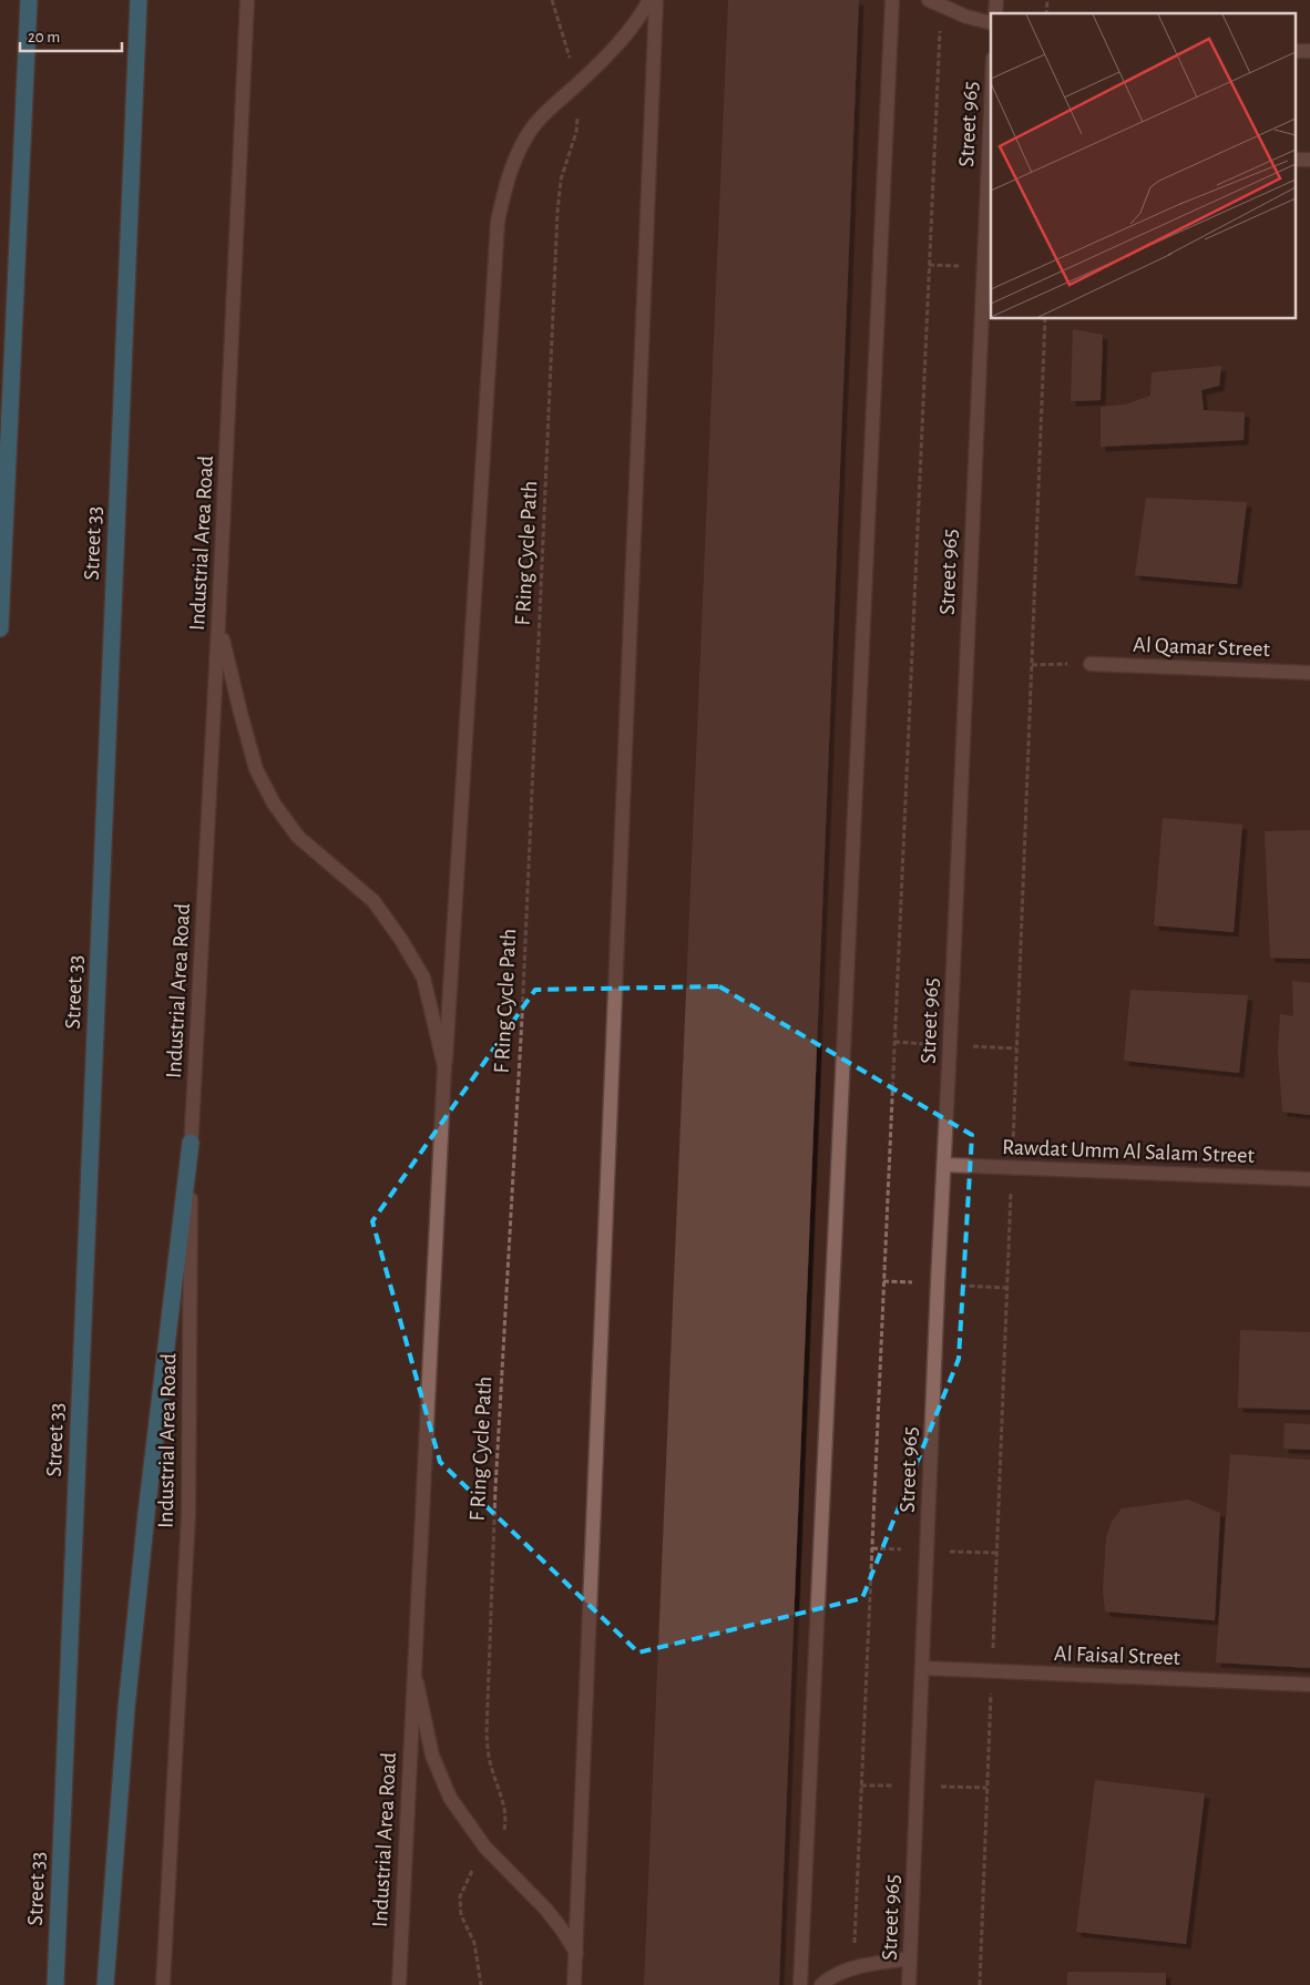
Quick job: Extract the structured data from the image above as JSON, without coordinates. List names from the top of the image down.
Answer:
{
  "streets": {
    "highway": ["Street 33"],
    "street": [
      "Street 965",
      "Industrial Area Road",
      "Al Qamar Street",
      "Rawdat Umm Al Salam Street",
      "Al Faisal Street"
    ],
    "path": ["F Ring Cycle Path"]
  },
  "crossings": [
    ["Street 965", "Rawdat Umm Al Salam Street"],
    ["Street 965", "Al Faisal Street"],
    ["Industrial Area Road", "F Ring Cycle Path"]
  ],
  "scale_bar": "20 m"
}
